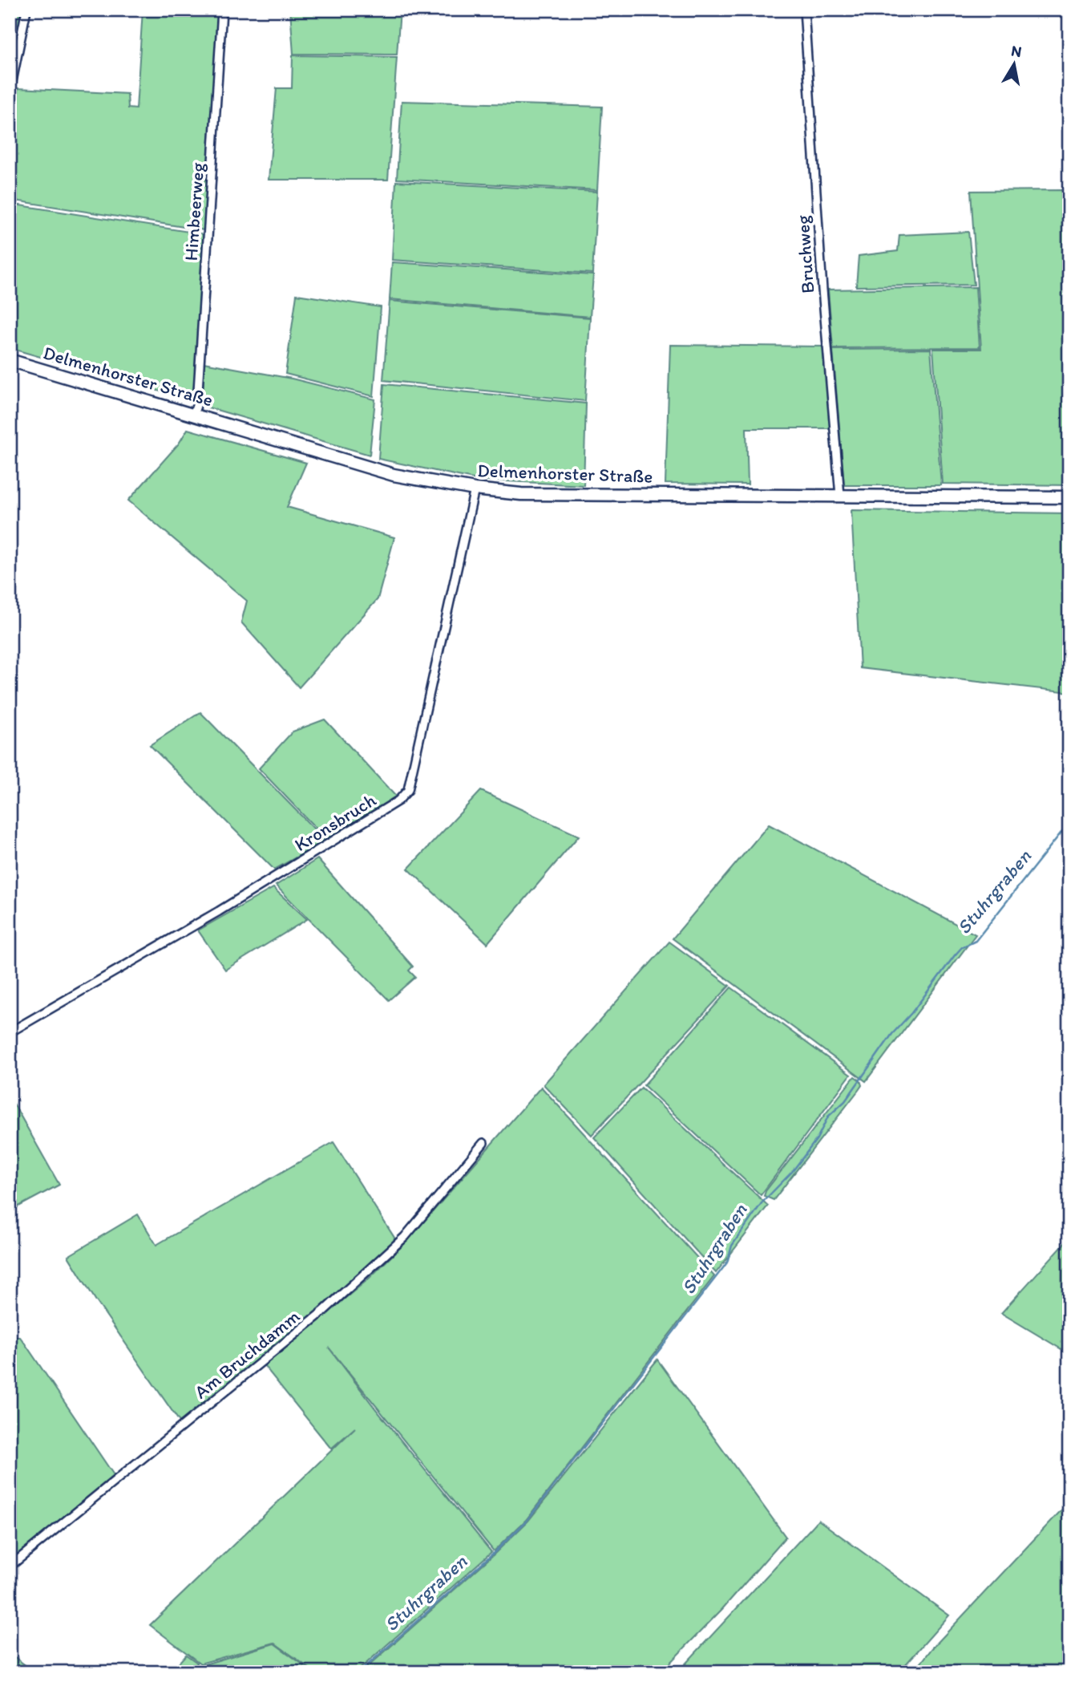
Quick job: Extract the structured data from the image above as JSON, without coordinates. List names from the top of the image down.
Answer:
{
  "streets": {
    "main road": ["Delmenhorster Straße"],
    "street": [
      "Himbeerweg",
      "Bruchweg",
      "Kronsbruch",
      "Am Bruchdamm"
    ]
  },
  "crossings": [
    ["Himbeerweg", "Delmenhorster Straße"],
    ["Bruchweg", "Delmenhorster Straße"],
    ["Delmenhorster Straße", "Kronsbruch"]
  ],
  "water": ["Stuhrgraben"],
  "north": "top"
}
